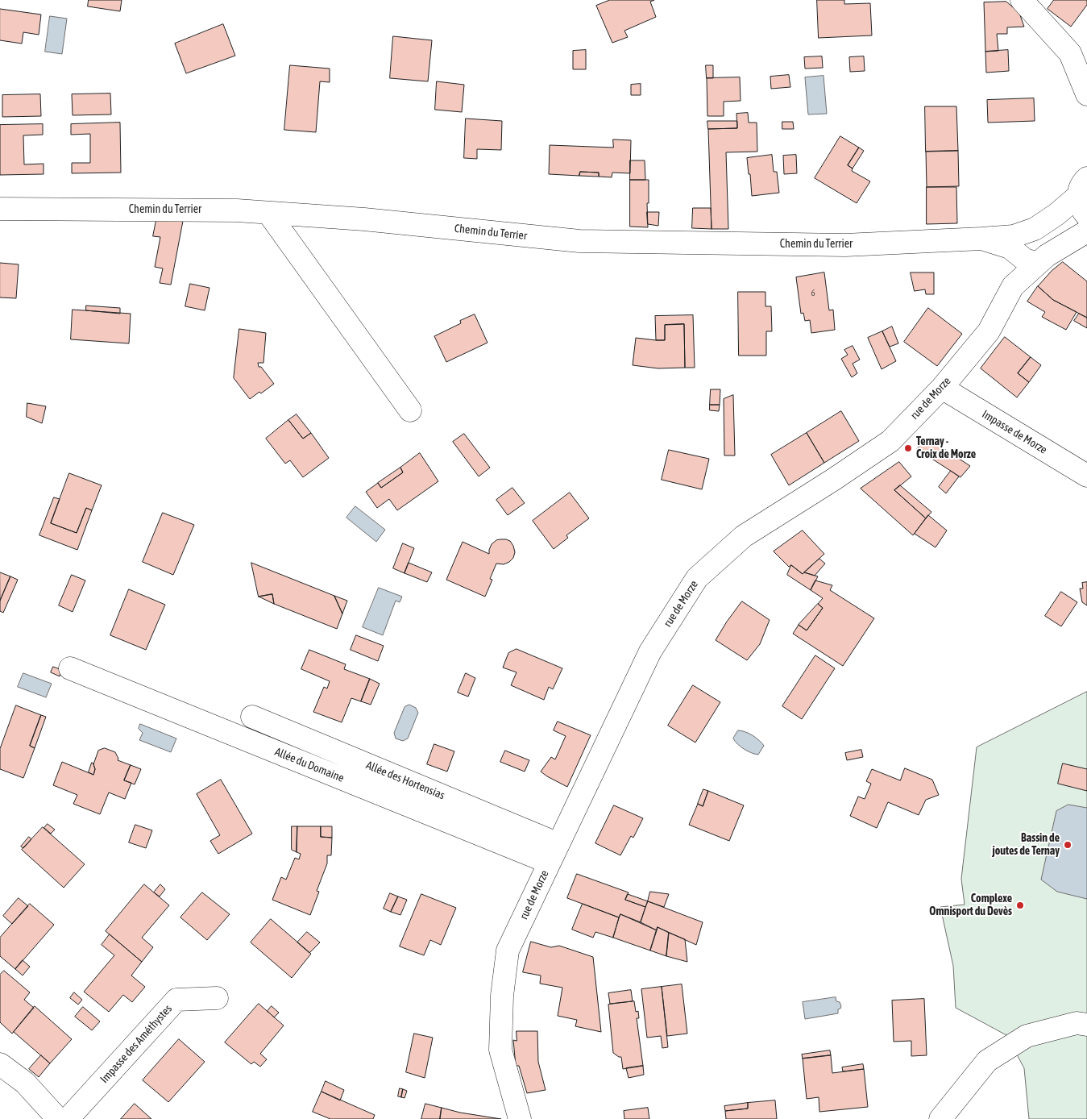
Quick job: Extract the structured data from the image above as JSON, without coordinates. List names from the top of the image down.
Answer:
{
  "streets": {
    "street": [
      "Chemin du Terrier",
      "rue de Morze",
      "Impasse de Morze",
      "Allée du Domaine",
      "Allée des Hortensias",
      "Impasse des Améthystes"
    ]
  },
  "crossings": [
    ["Chemin du Terrier", "rue de Morze"],
    ["rue de Morze", "Impasse de Morze"],
    ["rue de Morze", "Allée du Domaine"],
    ["rue de Morze", "Allée des Hortensias"],
    ["Allée du Domaine", "Allée des Hortensias"]
  ],
  "places": ["Ternay - Croix de Morze", "Bassin de joutes de Ternay", "Complexe Omnisport du Devès"],
  "house_numbers": ["6"]
}
